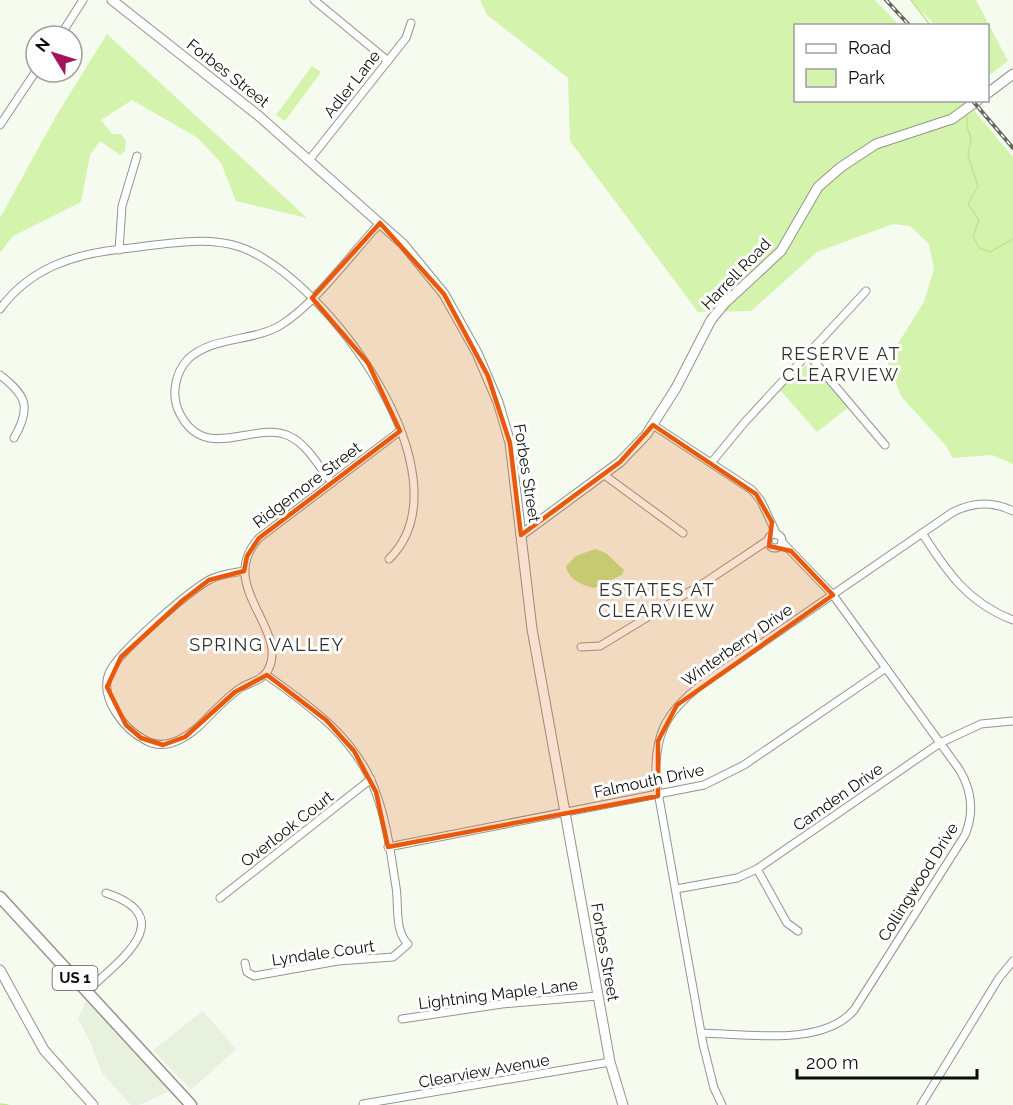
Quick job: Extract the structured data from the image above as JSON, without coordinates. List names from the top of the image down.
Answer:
{
  "streets": {
    "main road": ["US 1"],
    "street": [
      "Forbes Street",
      "Adler Lane",
      "Harrell Road",
      "Ridgemore Street",
      "Winterberry Drive",
      "Falmouth Drive",
      "Camden Drive",
      "Overlook Court",
      "Collingwood Drive",
      "Lyndale Court",
      "Lightning Maple Lane",
      "Clearview Avenue"
    ]
  },
  "crossings": [
    ["Forbes Street", "Adler Lane"],
    ["Forbes Street", "Harrell Road"],
    ["Forbes Street", "Falmouth Drive"],
    ["Forbes Street", "Lightning Maple Lane"],
    ["Forbes Street", "Clearview Avenue"],
    ["Winterberry Drive", "Falmouth Drive"],
    ["Winterberry Drive", "Camden Drive"],
    ["Winterberry Drive", "Collingwood Drive"],
    ["Falmouth Drive", "Collingwood Drive"],
    ["Falmouth Drive", "Lyndale Court"],
    ["Camden Drive", "Collingwood Drive"]
  ],
  "districts": ["RESERVE AT CLEARVIEW", "ESTATES AT CLEARVIEW", "SPRING VALLEY"],
  "legend": ["Road", "Park"],
  "scale_bar": "200 m",
  "north": "top left"
}
